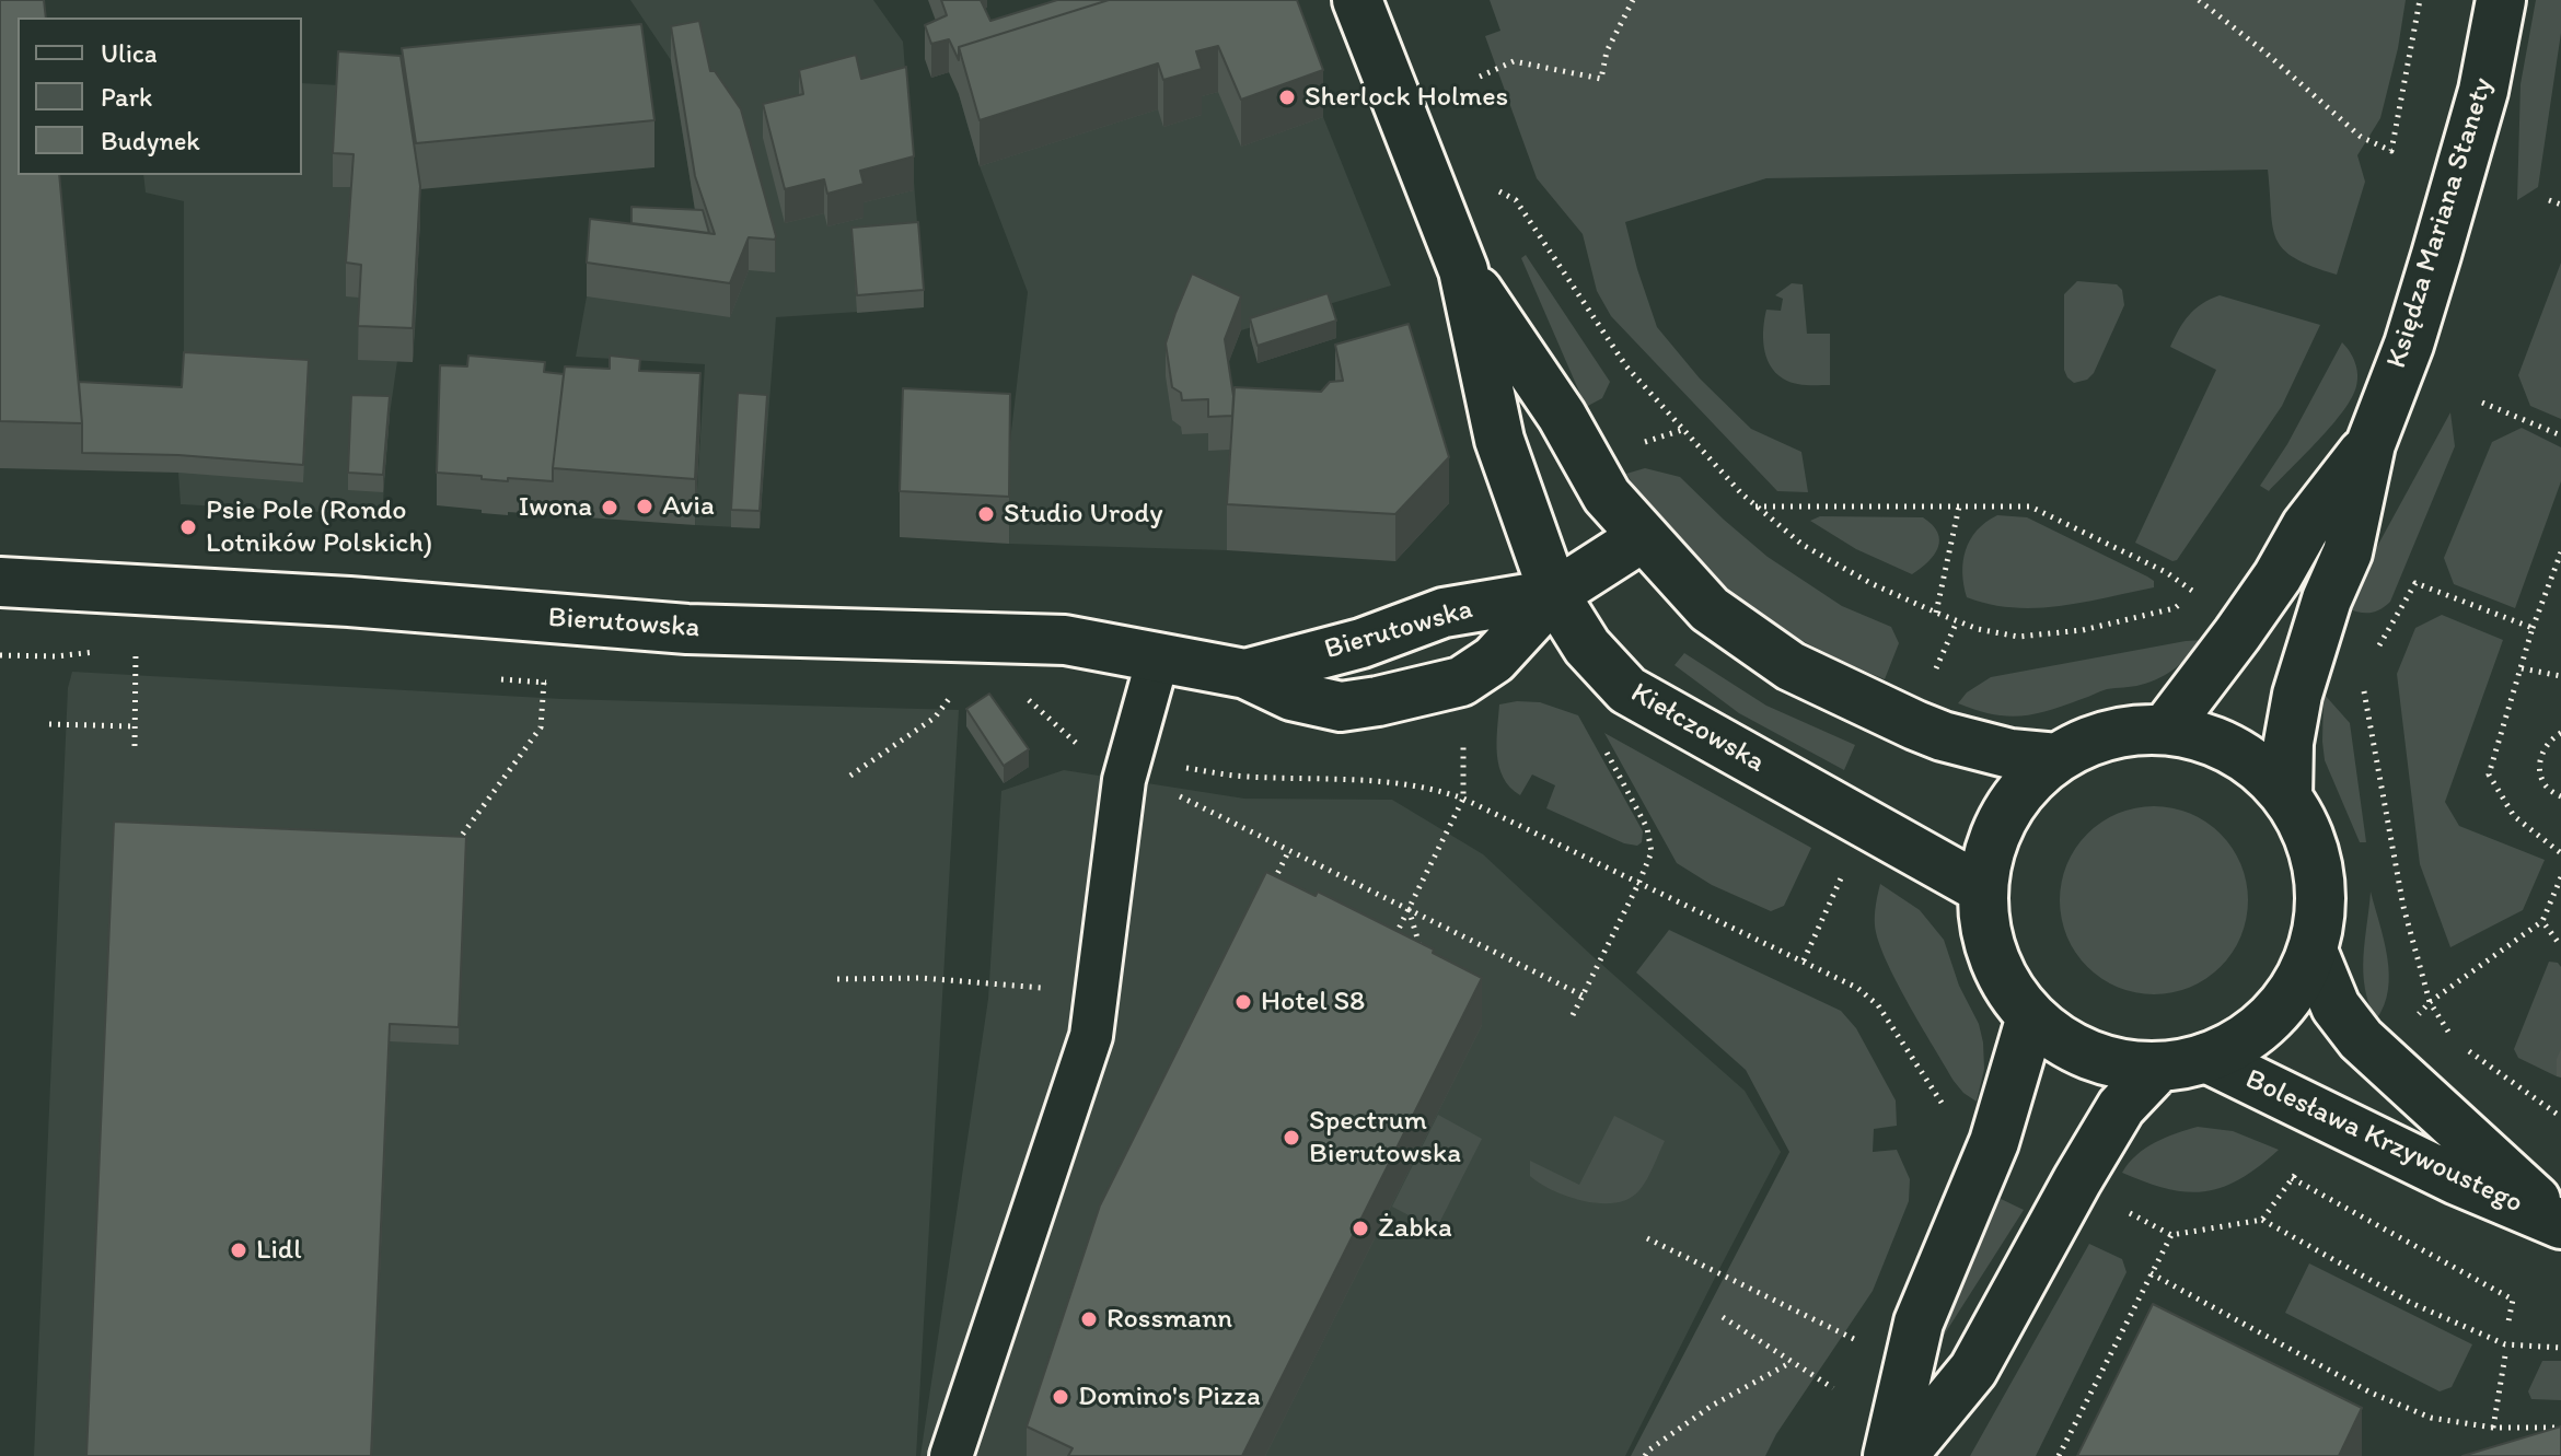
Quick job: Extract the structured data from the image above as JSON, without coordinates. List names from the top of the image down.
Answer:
{
  "streets": {
    "street": [
      "Księdza Mariana Stanety",
      "Bierutowska",
      "Kiełczowska",
      "Bolesława Krzywoustego"
    ]
  },
  "crossings": [
    ["Bierutowska", "Kiełczowska"]
  ],
  "places": [
    "Sherlock Holmes",
    "Avia",
    "Iwona",
    "Studio Urody",
    "Psie Pole (Rondo Lotników Polskich)",
    "Hotel S8",
    "Spectrum Bierutowska",
    "Żabka",
    "Lidl",
    "Rossmann",
    "Domino's Pizza"
  ],
  "legend": ["Ulica", "Park", "Budynek"]
}
